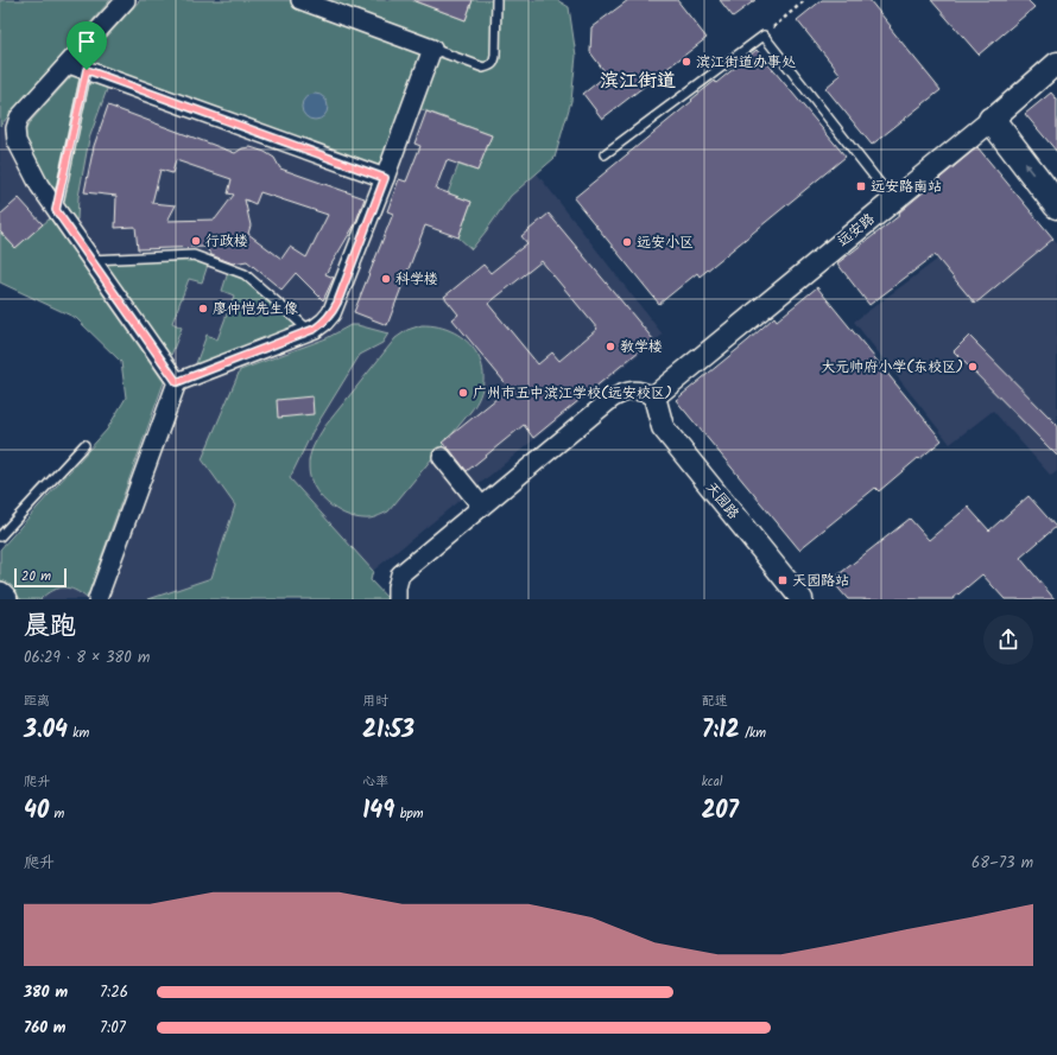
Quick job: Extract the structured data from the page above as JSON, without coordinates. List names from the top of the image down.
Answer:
{
  "streets": {
    "street": ["远安路", "天园路"]
  },
  "crossings": [
    ["远安路", "天园路"]
  ],
  "districts": ["滨江街道"],
  "places": {
    "other": [
      "滨江街道办事处",
      "行政楼",
      "远安小区",
      "科学楼",
      "廖仲恺先生像",
      "教学楼",
      "大元帅府小学(东校区)",
      "广州市五中滨江学校(远安校区)"
    ],
    "transit": ["远安路南站", "天园路站"]
  },
  "scale_bar": "20 m",
  "page": {
    "scale": "20 m",
    "heading": ["晨跑", "06:29 · 8 × 380 m"],
    "stats": [
      ["距离", "3.04 km"],
      ["用时", "21:53"],
      ["配速", "7:12 /km"],
      ["爬升", "40 m"],
      ["心率", "149 bpm"],
      ["kcal", "207"]
    ],
    "chart": ["爬升", "68–73 m"],
    "list": [
      {
        "name": "380 m",
        "note": "7:26"
      },
      {
        "name": "760 m",
        "note": "7:07"
      }
    ]
  }
}
